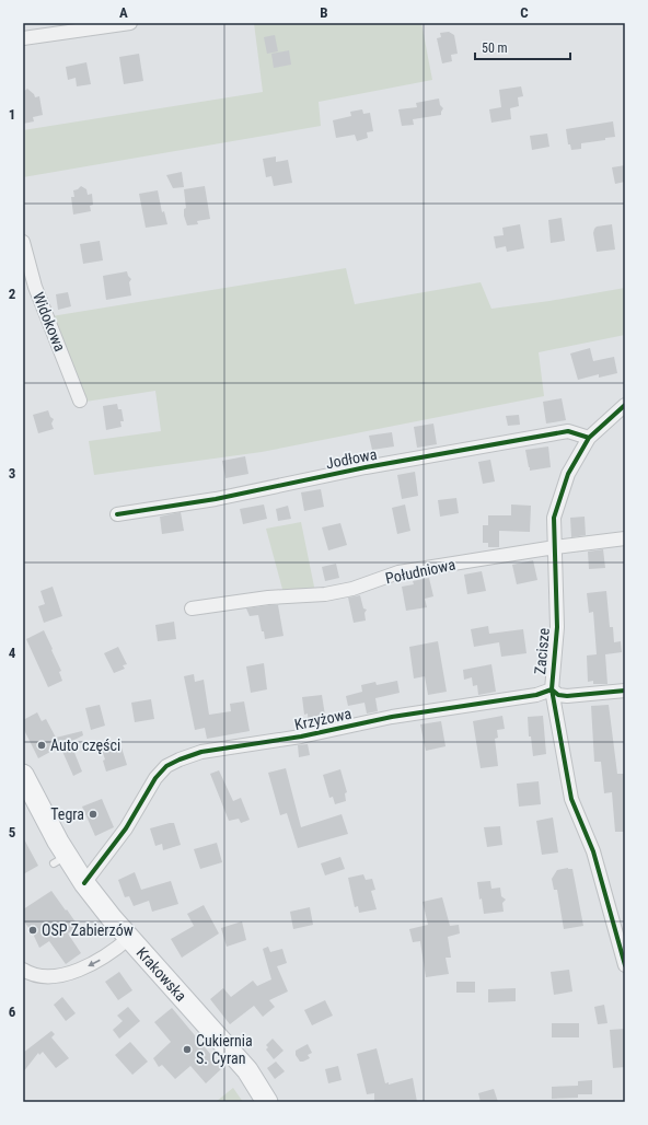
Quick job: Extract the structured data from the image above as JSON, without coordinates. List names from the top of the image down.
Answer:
{
  "streets": {
    "main road": ["Krakowska"],
    "street": [
      "Widokowa",
      "Jodłowa",
      "Południowa",
      "Zacisze",
      "Krzyżowa"
    ]
  },
  "crossings": [
    ["Jodłowa", "Zacisze"],
    ["Południowa", "Zacisze"],
    ["Zacisze", "Krzyżowa"],
    ["Krzyżowa", "Krakowska"]
  ],
  "places": [
    "Auto części",
    "Tegra",
    "OSP Zabierzów",
    "Cukiernia S. Cyran"
  ],
  "scale_bar": "50 m",
  "grid": {
    "columns": ["A", "B", "C"],
    "rows": [
      "1",
      "2",
      "3",
      "4",
      "5",
      "6"
    ]
  }
}
